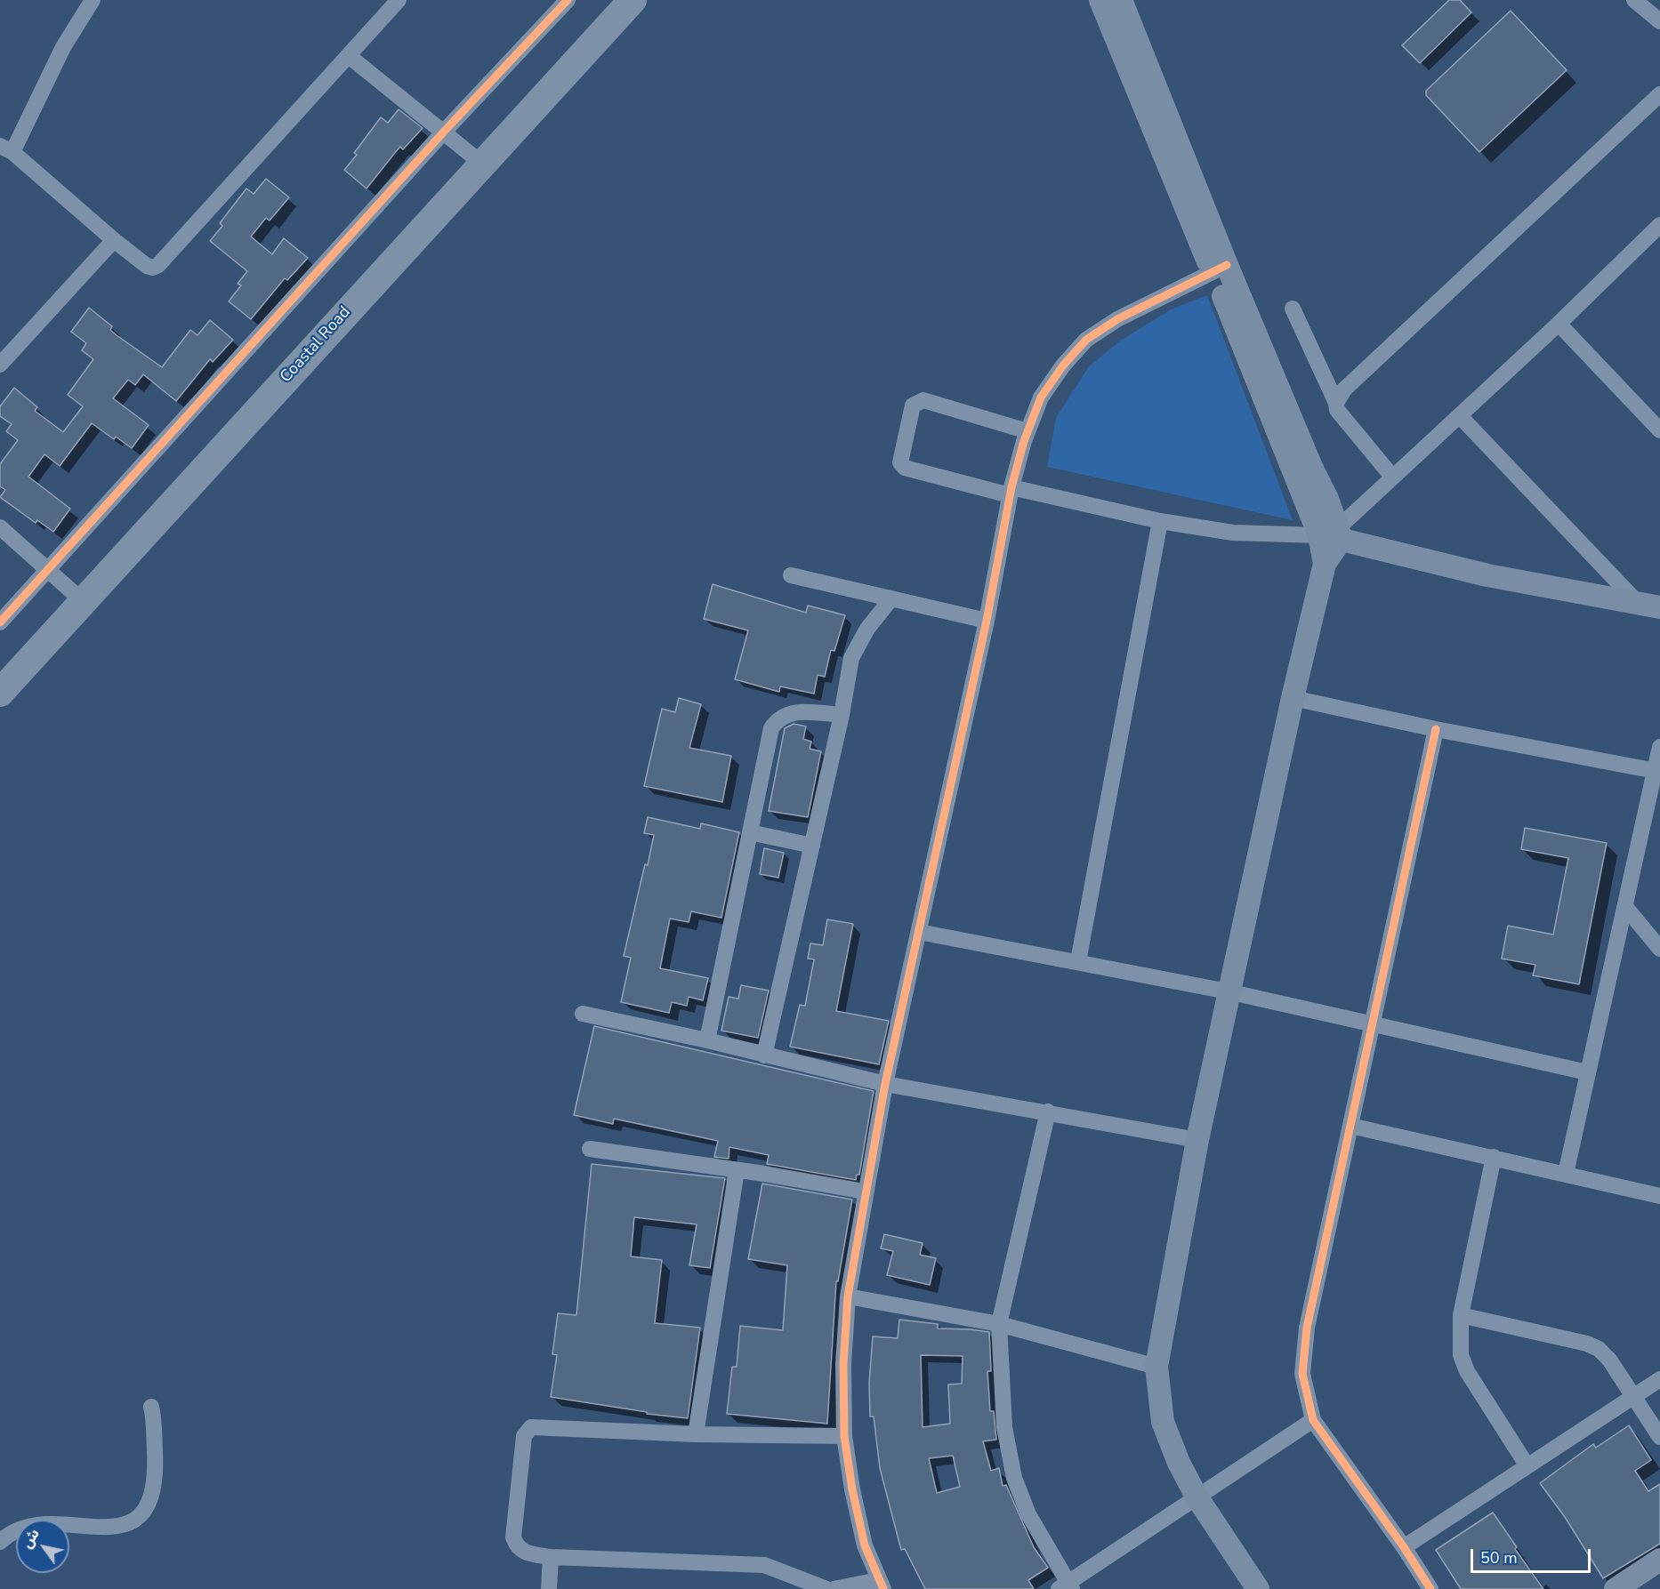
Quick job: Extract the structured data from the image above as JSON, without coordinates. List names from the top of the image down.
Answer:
{
  "streets": {
    "highway": ["Coastal Road"]
  },
  "scale_bar": "50 m",
  "north": "top left"
}
